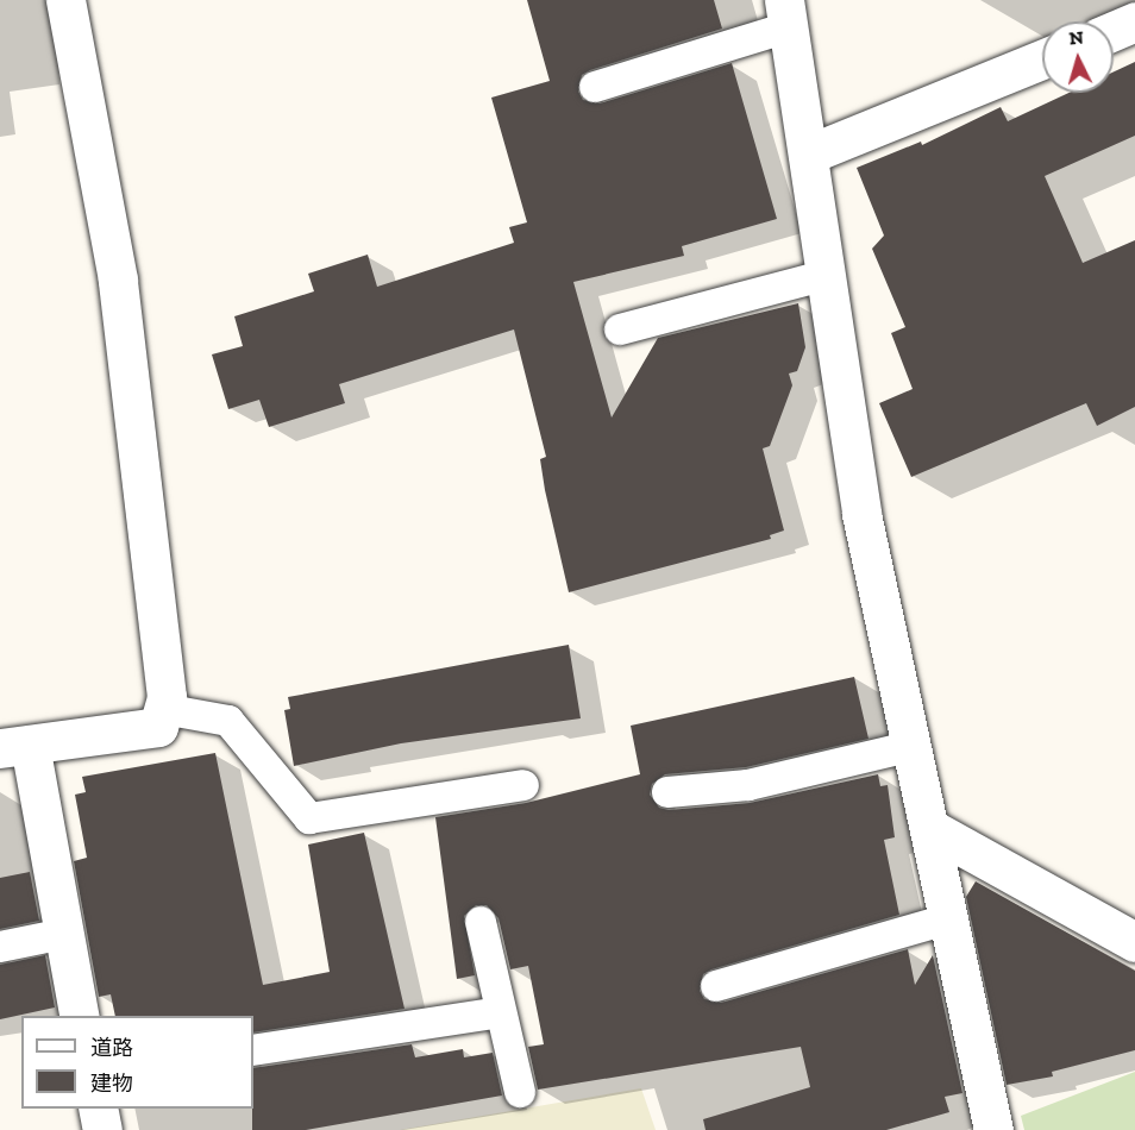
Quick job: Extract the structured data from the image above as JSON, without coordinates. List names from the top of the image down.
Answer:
{
  "legend": ["道路", "建物"],
  "north": "top"
}
